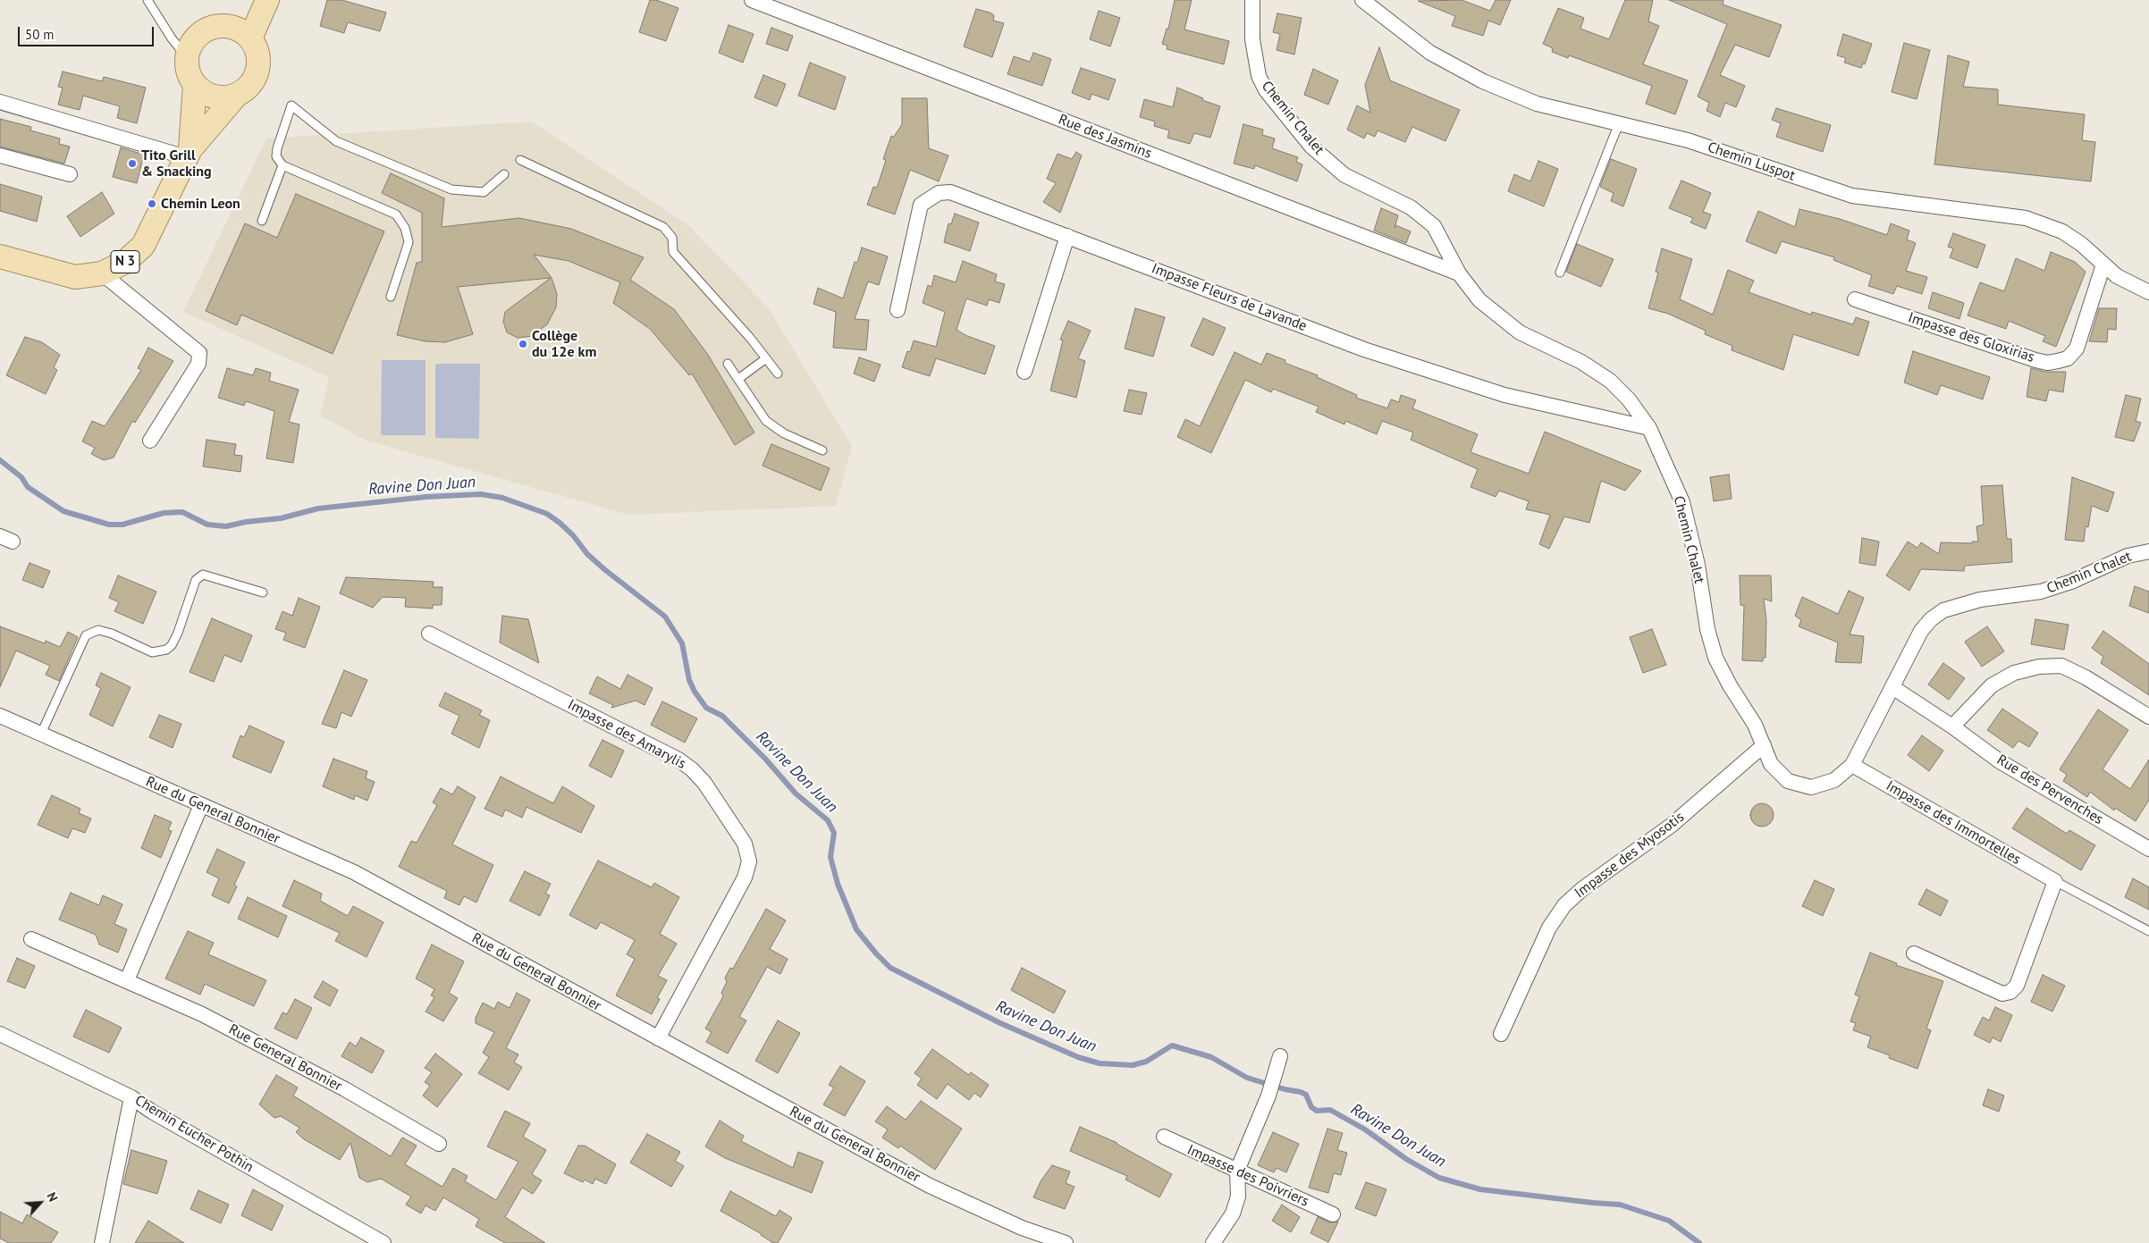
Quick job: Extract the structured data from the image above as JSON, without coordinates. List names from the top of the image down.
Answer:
{
  "streets": {
    "main road": ["N 3"],
    "street": [
      "Chemin Chalet",
      "Rue des Jasmins",
      "Chemin Luspot",
      "Impasse Fleurs de Lavande",
      "Impasse des Gloxirias",
      "Impasse des Amarylis",
      "Rue des Pervenches",
      "Rue du General Bonnier",
      "Impasse des Immortelles",
      "Impasse des Myosotis",
      "Rue General Bonnier",
      "Chemin Eucher Pothin",
      "Impasse des Poivriers"
    ]
  },
  "crossings": [
    ["Chemin Chalet", "Rue des Jasmins"],
    ["Chemin Chalet", "Impasse Fleurs de Lavande"],
    ["Chemin Chalet", "Rue des Pervenches"],
    ["Chemin Chalet", "Impasse des Immortelles"],
    ["Chemin Chalet", "Impasse des Myosotis"],
    ["Chemin Luspot", "Impasse des Gloxirias"],
    ["Impasse des Amarylis", "Rue du General Bonnier"]
  ],
  "water": ["Ravine Don Juan"],
  "places": ["Tito Grill & Snacking", "Chemin Leon", "Collège du 12e km"],
  "scale_bar": "50 m",
  "north": "top right"
}
